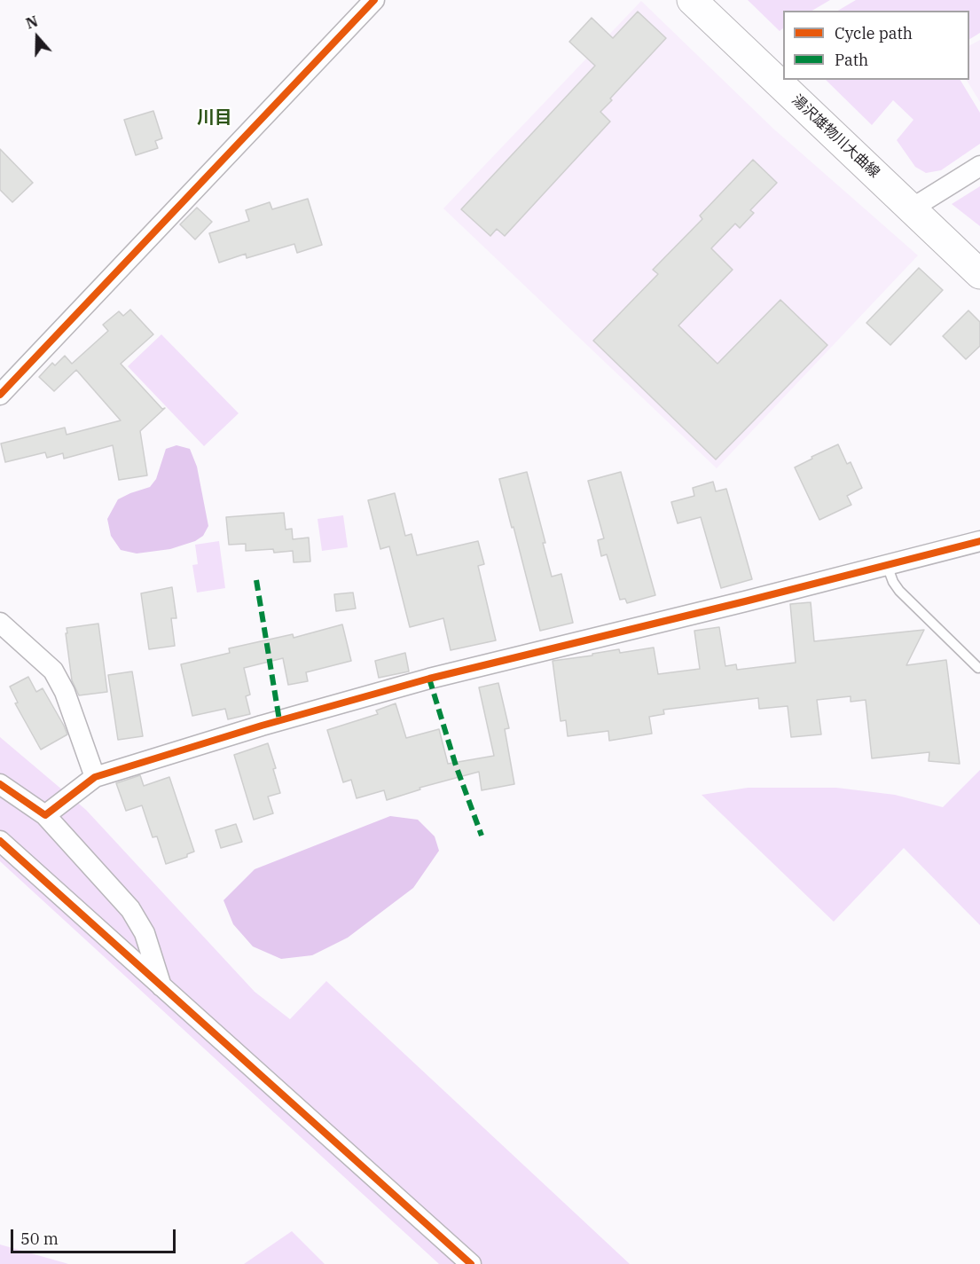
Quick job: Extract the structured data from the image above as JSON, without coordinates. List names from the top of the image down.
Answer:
{
  "streets": {
    "main road": ["湯沢雄物川大曲線"]
  },
  "districts": ["川目"],
  "legend": ["Cycle path", "Path"],
  "scale_bar": "50 m",
  "north": "top"
}
